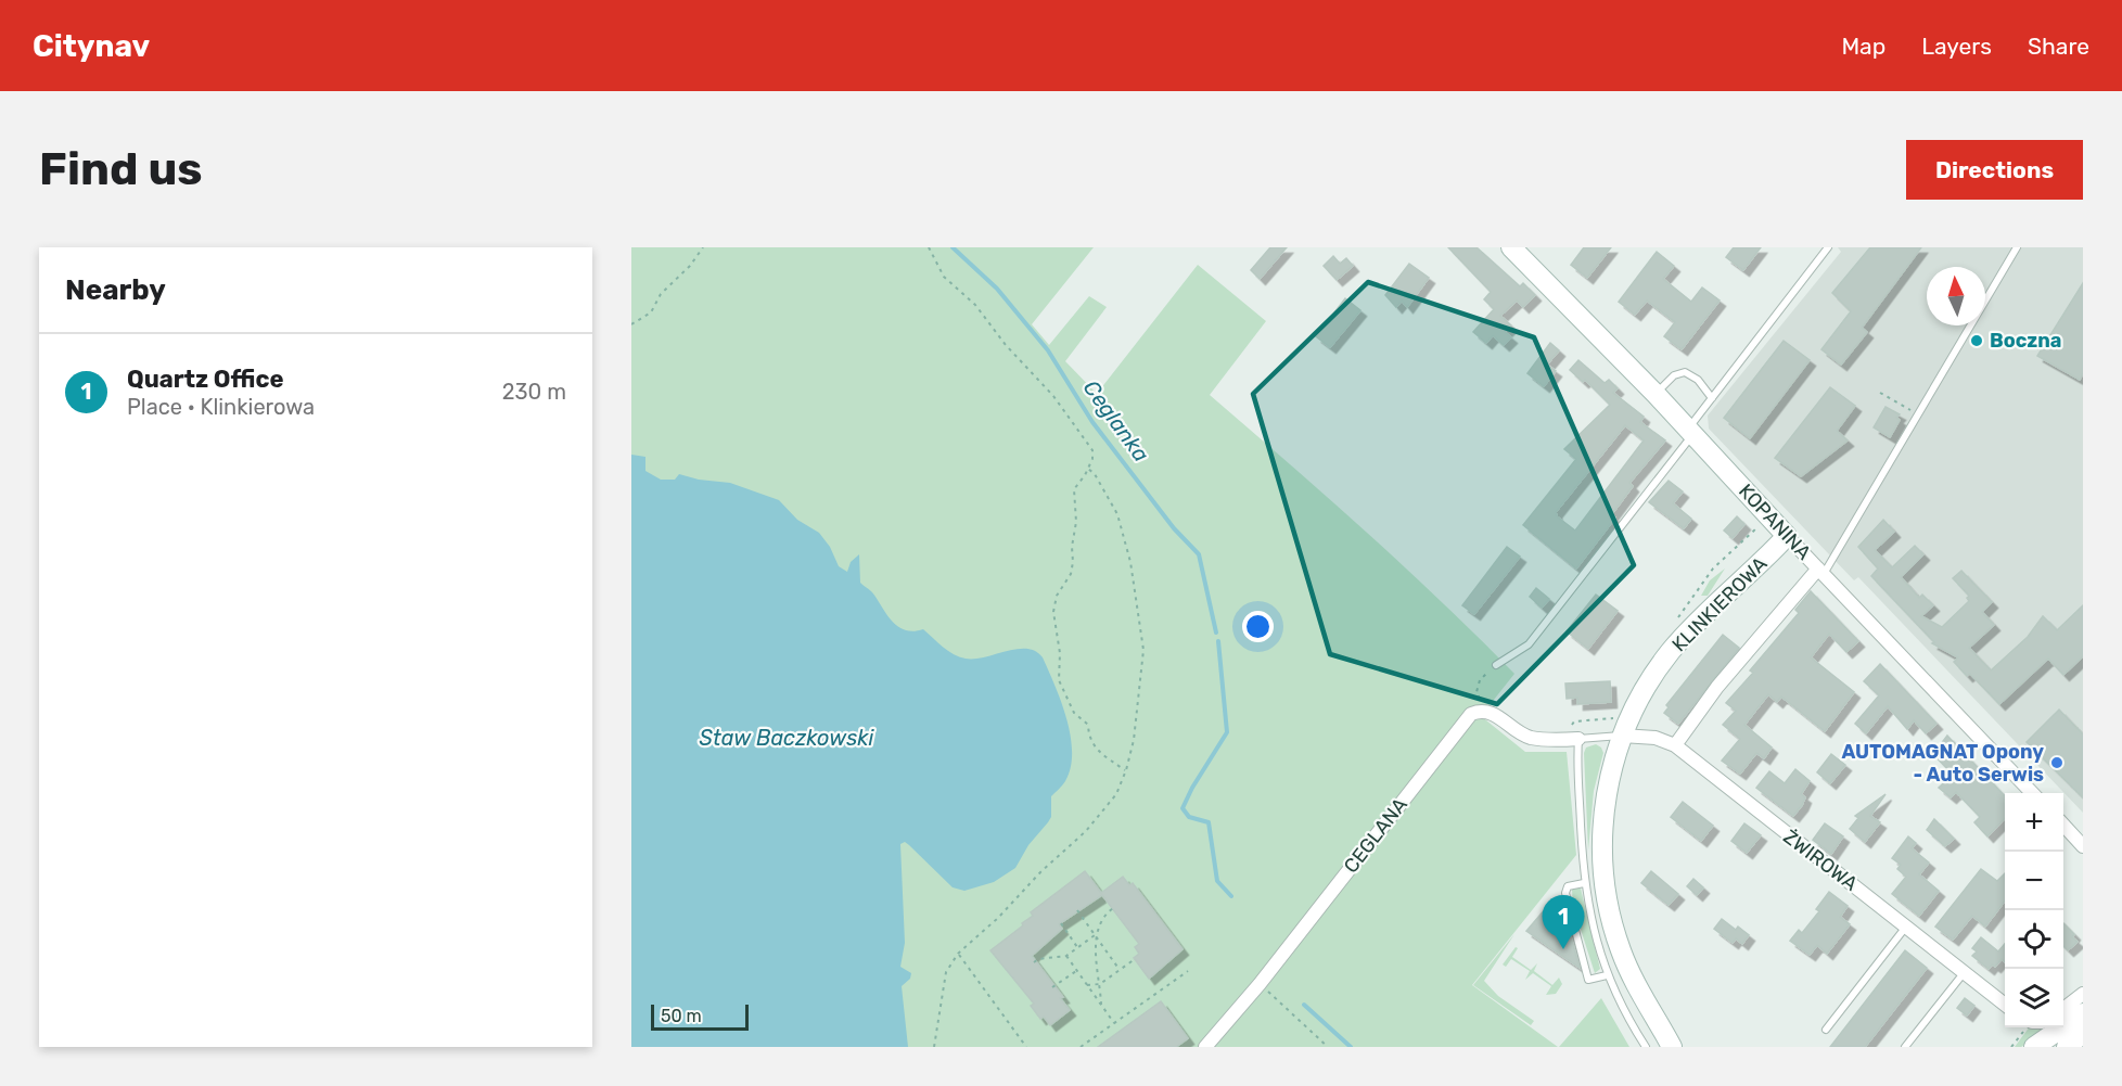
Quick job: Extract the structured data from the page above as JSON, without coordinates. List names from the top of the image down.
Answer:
{
  "streets": {
    "street": [
      "KOPANINA",
      "KLINKIEROWA",
      "CEGLANA",
      "ŻWIROWA"
    ]
  },
  "crossings": [
    ["KOPANINA", "KLINKIEROWA"],
    ["KLINKIEROWA", "ŻWIROWA"]
  ],
  "water": ["Ceglanka", "Staw Baczkowski"],
  "places": ["Boczna", "AUTOMAGNAT Opony - Auto Serwis"],
  "scale_bar": "50 m",
  "north": "top",
  "page": {
    "header": "Citynav",
    "nav": ["Map", "Layers", "Share"],
    "buttons": "Directions",
    "title": "Find us",
    "heading": "Nearby",
    "list": [
      {
        "mark": "1",
        "name": "Quartz Office",
        "note": "Place · Klinkierowa",
        "value": "230 m"
      }
    ],
    "map_buttons": ["+", "−"],
    "pins": "1",
    "scale": "50 m"
  }
}
